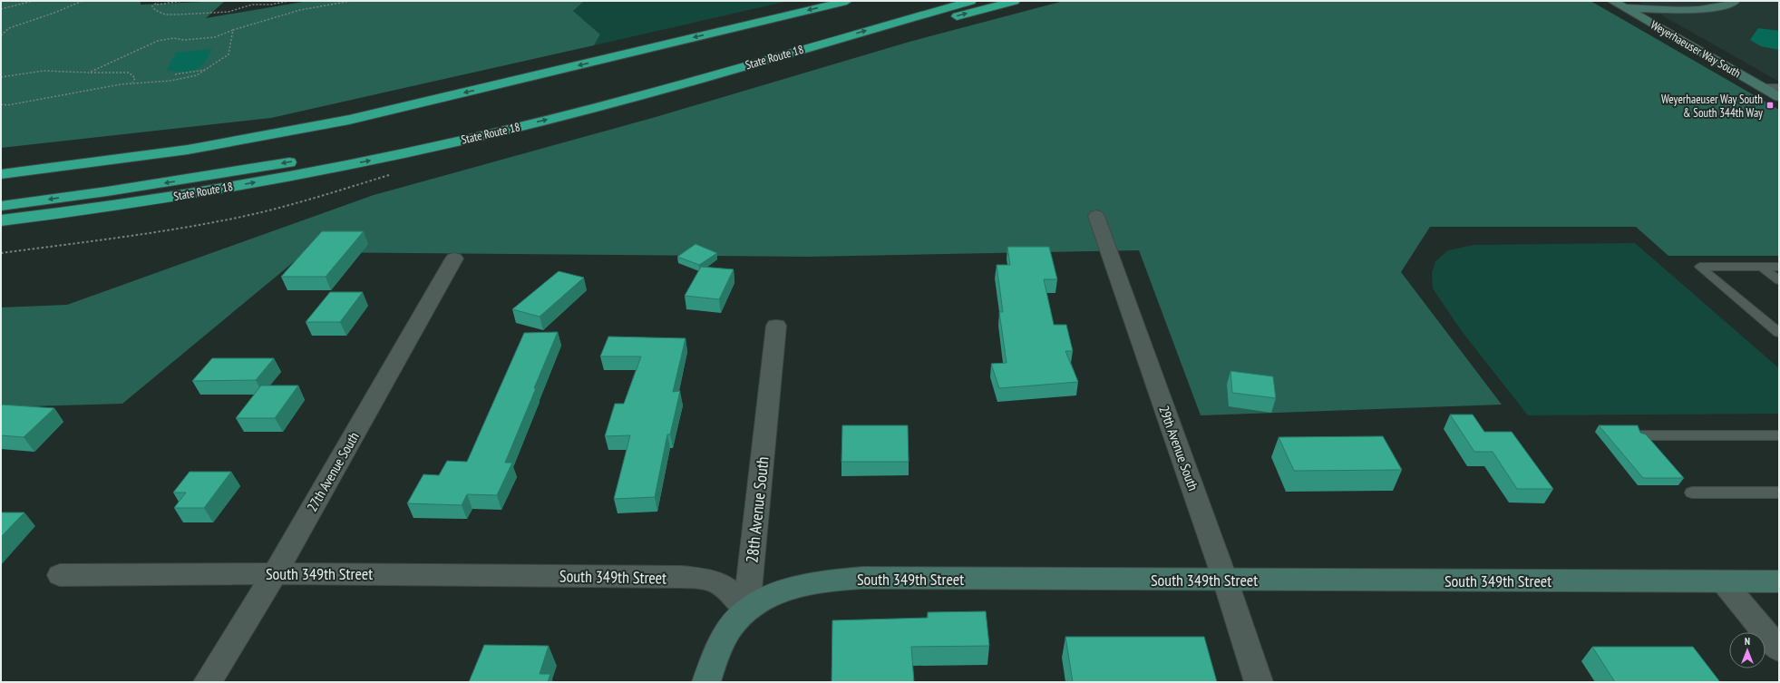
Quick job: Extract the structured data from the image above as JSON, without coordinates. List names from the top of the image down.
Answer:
{
  "streets": {
    "highway": ["State Route 18"],
    "street": [
      "Weyerhaeuser Way South",
      "29th Avenue South",
      "27th Avenue South",
      "28th Avenue South",
      "South 349th Street"
    ]
  },
  "crossings": [
    ["29th Avenue South", "South 349th Street"],
    ["27th Avenue South", "South 349th Street"],
    ["28th Avenue South", "South 349th Street"]
  ],
  "places": {
    "transit": ["Weyerhaeuser Way South & South 344th Way"]
  },
  "north": "top"
}
